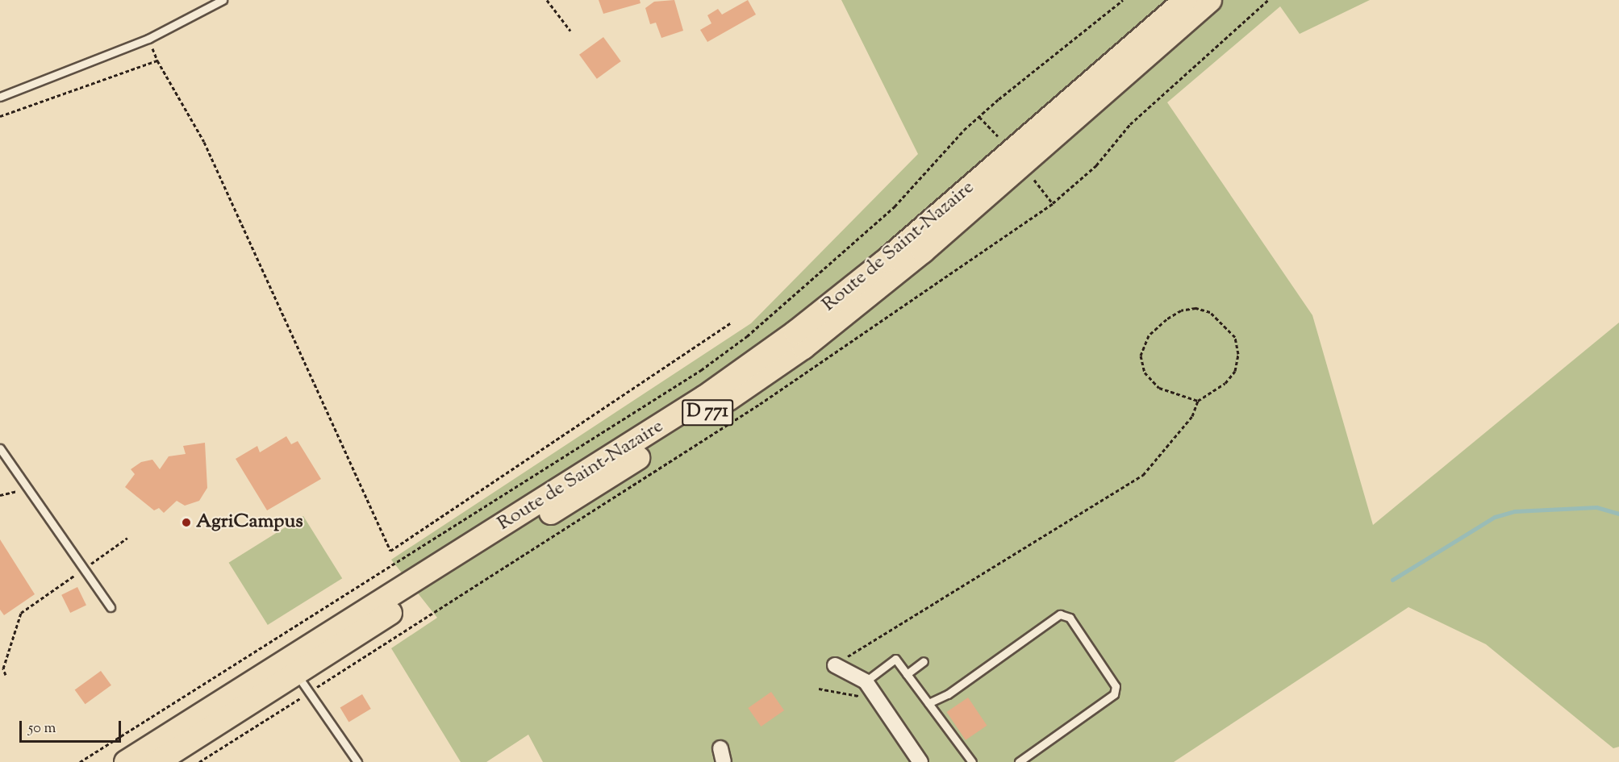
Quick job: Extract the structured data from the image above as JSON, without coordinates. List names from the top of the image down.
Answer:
{
  "streets": {
    "main road": ["Route de Saint-Nazaire", "D 771"]
  },
  "places": ["AgriCampus"],
  "scale_bar": "50 m"
}
